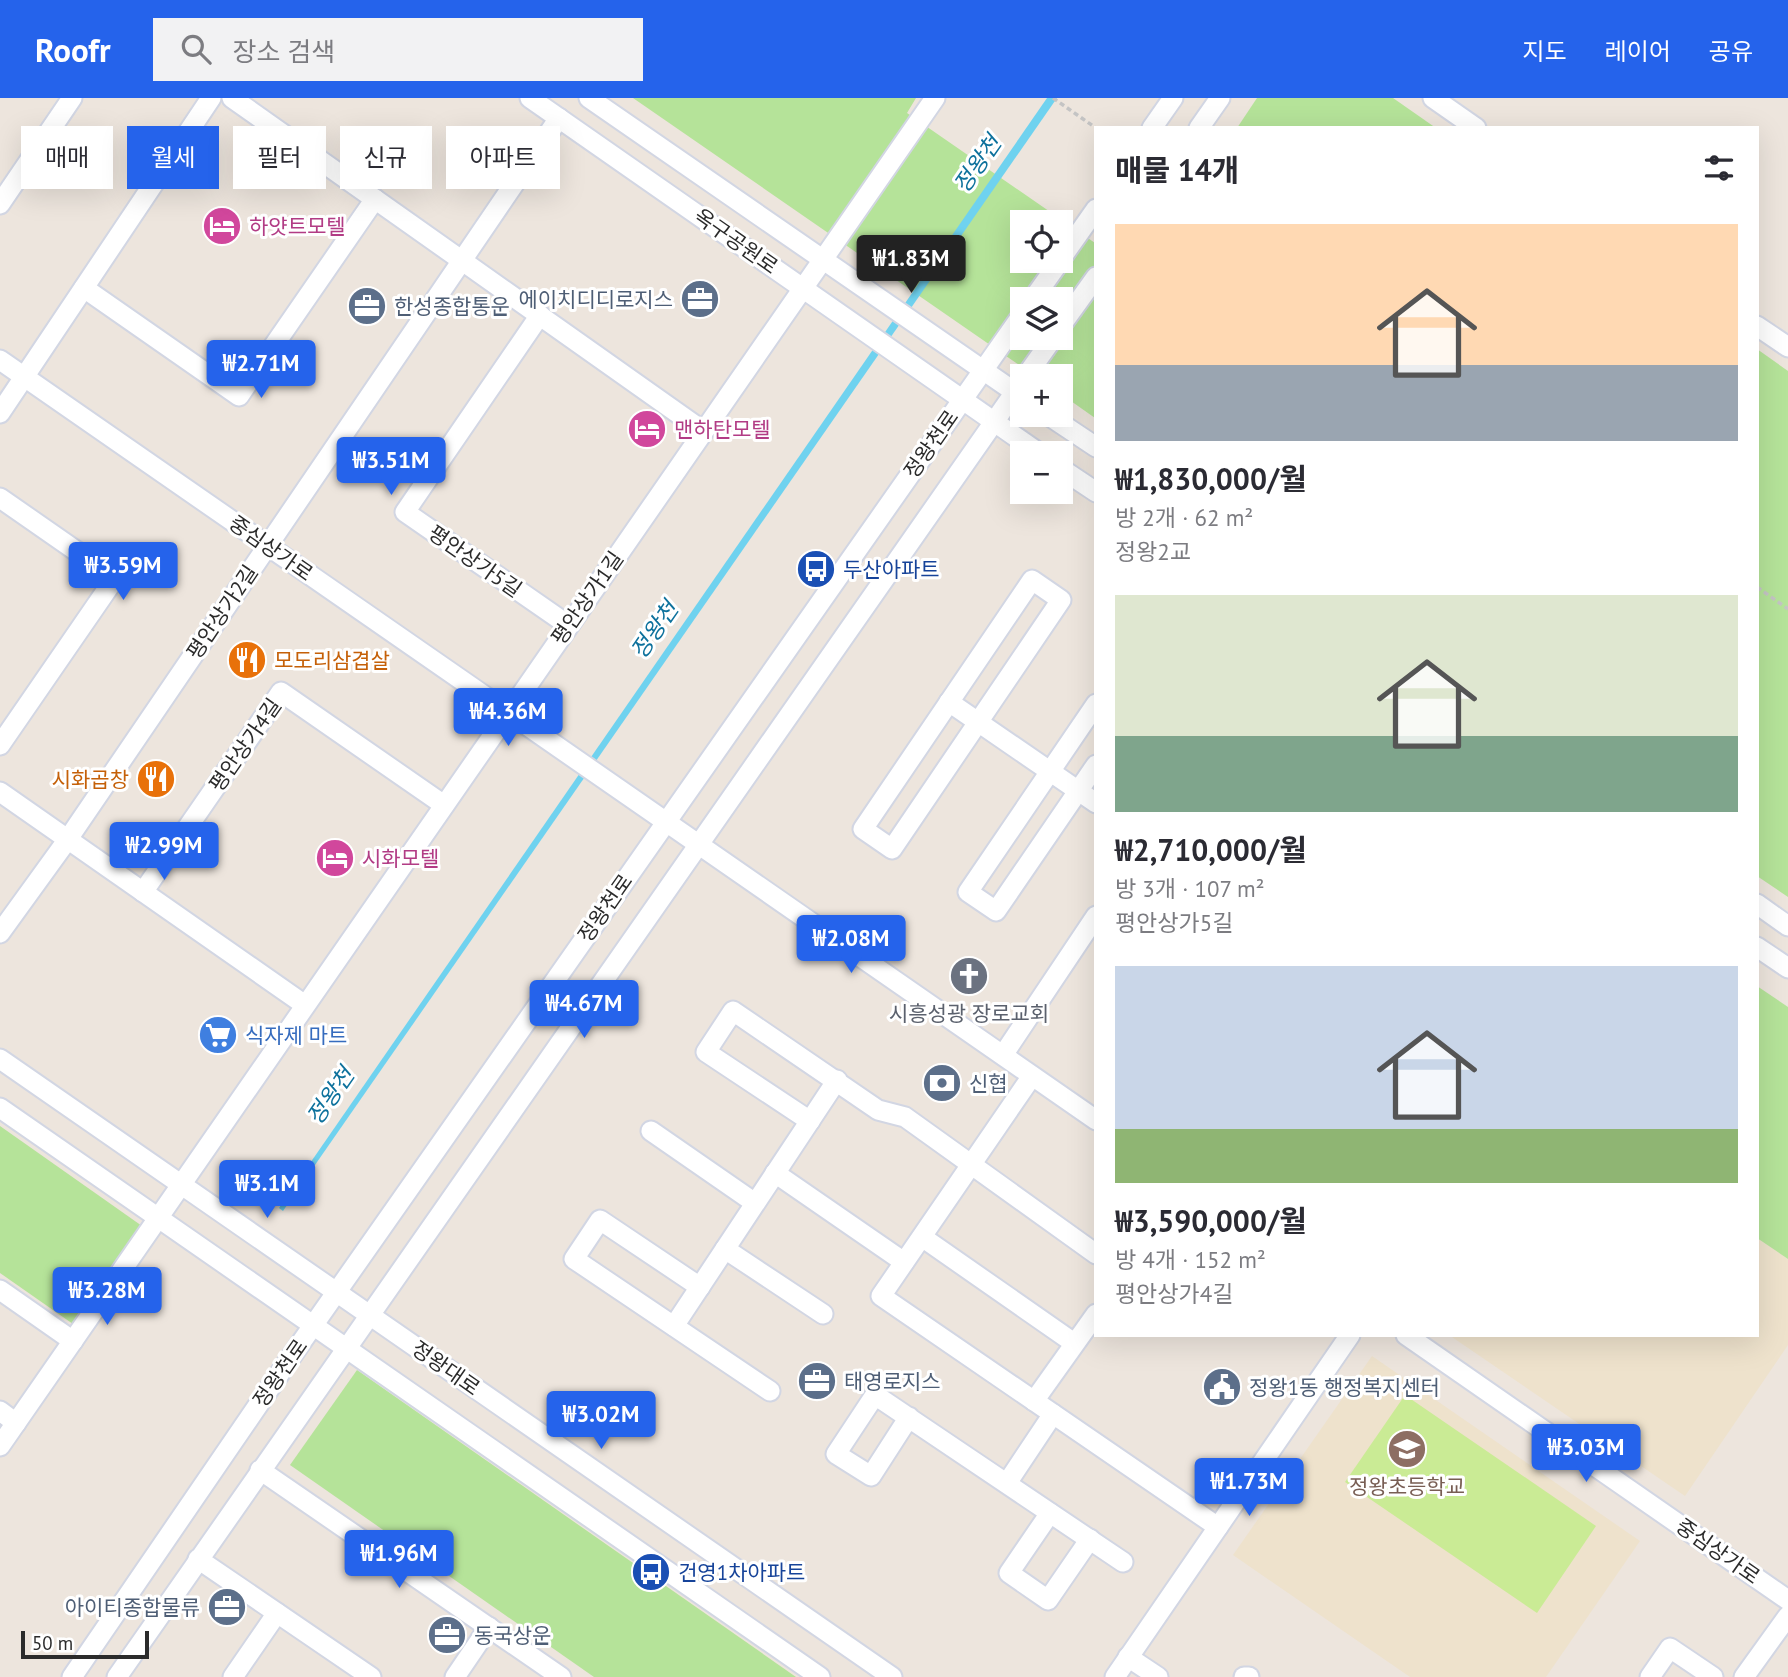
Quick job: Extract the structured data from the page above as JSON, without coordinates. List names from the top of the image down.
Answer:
{
  "streets": {
    "street": [
      "옥구공원로",
      "정왕천로",
      "중심상가로",
      "평안상가5길",
      "평안상가1길",
      "평안상가2길",
      "평안상가4길",
      "정왕대로"
    ]
  },
  "crossings": [
    ["옥구공원로", "정왕천로"],
    ["옥구공원로", "평안상가1길"],
    ["옥구공원로", "평안상가2길"],
    ["정왕천로", "중심상가로"],
    ["정왕천로", "정왕대로"],
    ["중심상가로", "평안상가1길"],
    ["중심상가로", "평안상가2길"],
    ["평안상가5길", "평안상가1길"],
    ["평안상가1길", "평안상가4길"],
    ["평안상가1길", "정왕대로"]
  ],
  "water": ["정왕천"],
  "places": {
    "hotel": ["하얏트모텔", "맨하탄모텔", "시화모텔"],
    "office": [
      "에이치디디로지스",
      "한성종합통운",
      "태영로지스",
      "아이티종합물류",
      "동국상운"
    ],
    "bus stop": ["두산아파트", "건영1차아파트"],
    "restaurant": ["모도리삼겹살", "시화곱창"],
    "church": ["시흥성광 장로교회"],
    "supermarket": ["식자제 마트"],
    "bank": ["신협"],
    "public building": ["정왕1동 행정복지센터"],
    "school or university": ["정왕초등학교"]
  },
  "scale_bar": "50 m",
  "page": {
    "header": "Roofr",
    "search": "장소 검색",
    "nav": ["지도", "레이어", "공유"],
    "chip": [
      "매매",
      "월세",
      "필터",
      "신규",
      "아파트"
    ],
    "heading": "매물 14개",
    "map_buttons": ["+", "−"],
    "list": [
      {
        "name": "₩1,830,000/월",
        "note": "방 2개 · 62 m² · 정왕2교"
      },
      {
        "name": "₩2,710,000/월",
        "note": "방 3개 · 107 m² · 평안상가5길"
      },
      {
        "name": "₩3,590,000/월",
        "note": "방 4개 · 152 m² · 평안상가4길"
      }
    ],
    "price": [
      "₩1.83M",
      "₩2.71M",
      "₩3.51M",
      "₩3.59M",
      "₩4.36M",
      "₩2.99M",
      "₩2.08M",
      "₩4.67M",
      "₩3.1M",
      "₩3.28M",
      "₩3.02M",
      "₩3.03M",
      "₩1.73M",
      "₩1.96M"
    ],
    "scale": "50 m"
  }
}
